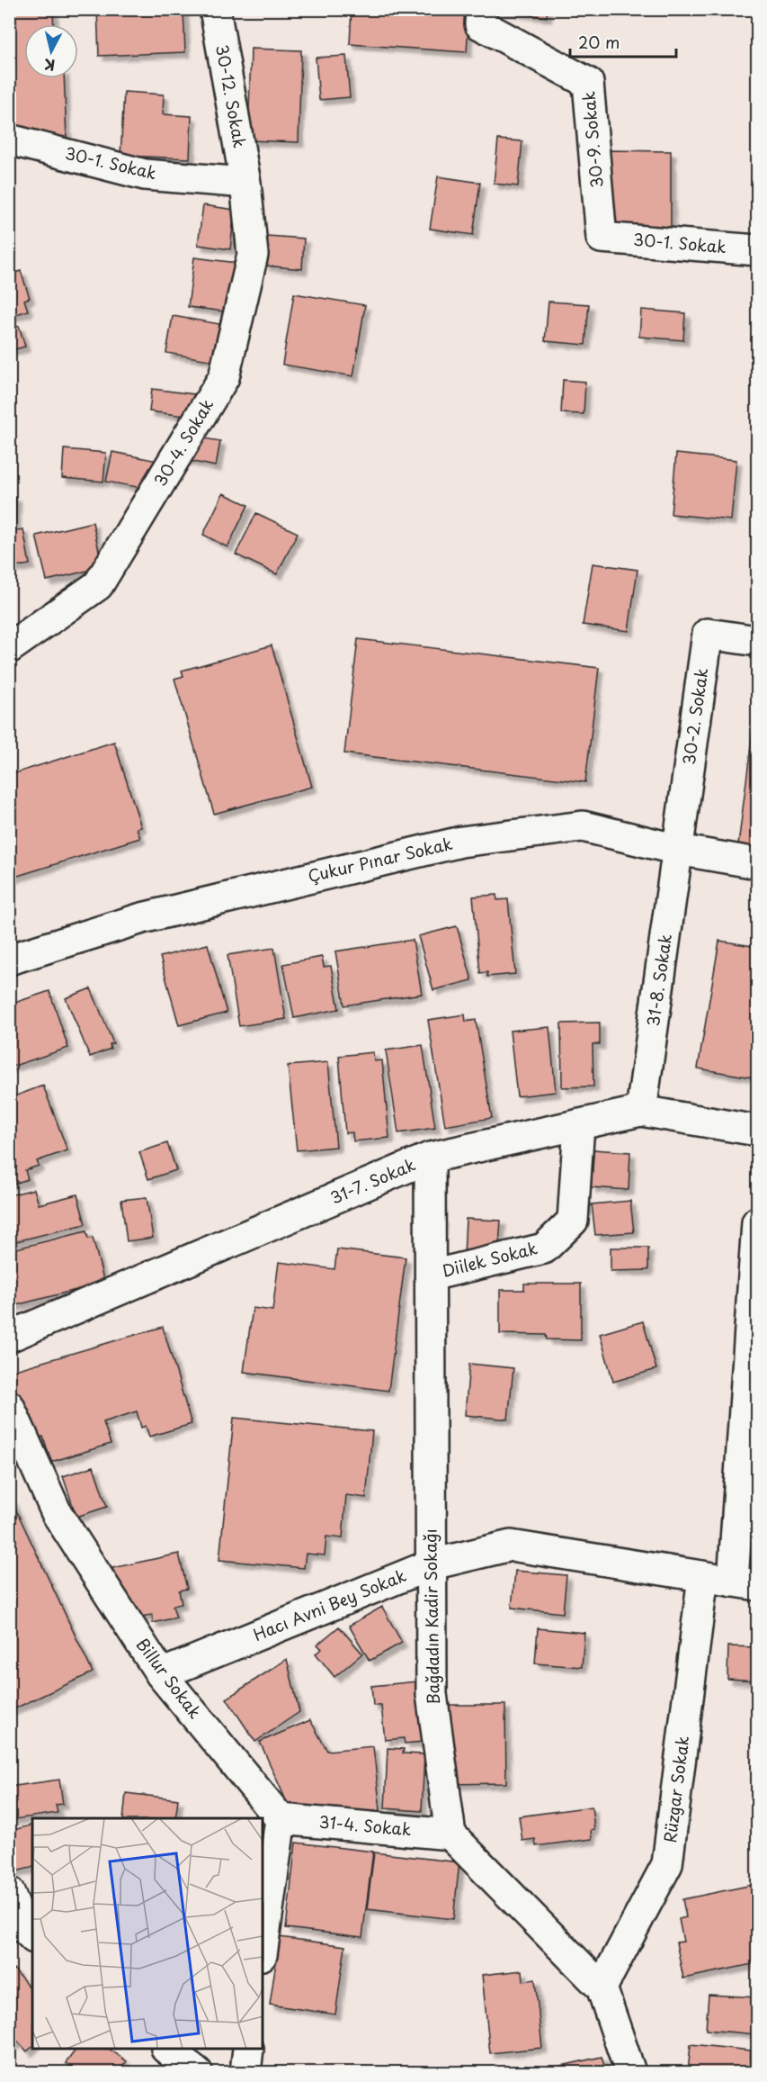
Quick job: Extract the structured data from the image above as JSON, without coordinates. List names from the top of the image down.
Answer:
{
  "streets": {
    "street": [
      "30-12. Sokak",
      "30-9. Sokak",
      "30-1. Sokak",
      "30-4. Sokak",
      "30-2. Sokak",
      "Çukur Pınar Sokak",
      "31-8. Sokak",
      "31-7. Sokak",
      "Diilek Sokak",
      "Hacı Avni Bey Sokak",
      "Bağdadın Kadir Sokağı",
      "Billur Sokak",
      "Rüzgar Sokak",
      "31-4. Sokak"
    ]
  },
  "crossings": [
    ["30-12. Sokak", "30-1. Sokak"],
    ["30-12. Sokak", "30-4. Sokak"],
    ["30-9. Sokak", "30-1. Sokak"],
    ["30-1. Sokak", "30-4. Sokak"],
    ["30-2. Sokak", "Çukur Pınar Sokak"],
    ["30-2. Sokak", "31-8. Sokak"],
    ["Çukur Pınar Sokak", "31-8. Sokak"],
    ["31-8. Sokak", "31-7. Sokak"],
    ["31-7. Sokak", "Diilek Sokak"],
    ["31-7. Sokak", "Bağdadın Kadir Sokağı"],
    ["Diilek Sokak", "Bağdadın Kadir Sokağı"],
    ["Hacı Avni Bey Sokak", "Bağdadın Kadir Sokağı"],
    ["Hacı Avni Bey Sokak", "Billur Sokak"],
    ["Hacı Avni Bey Sokak", "Rüzgar Sokak"],
    ["Bağdadın Kadir Sokağı", "31-4. Sokak"],
    ["Billur Sokak", "31-4. Sokak"]
  ],
  "scale_bar": "20 m",
  "north": "bottom"
}
